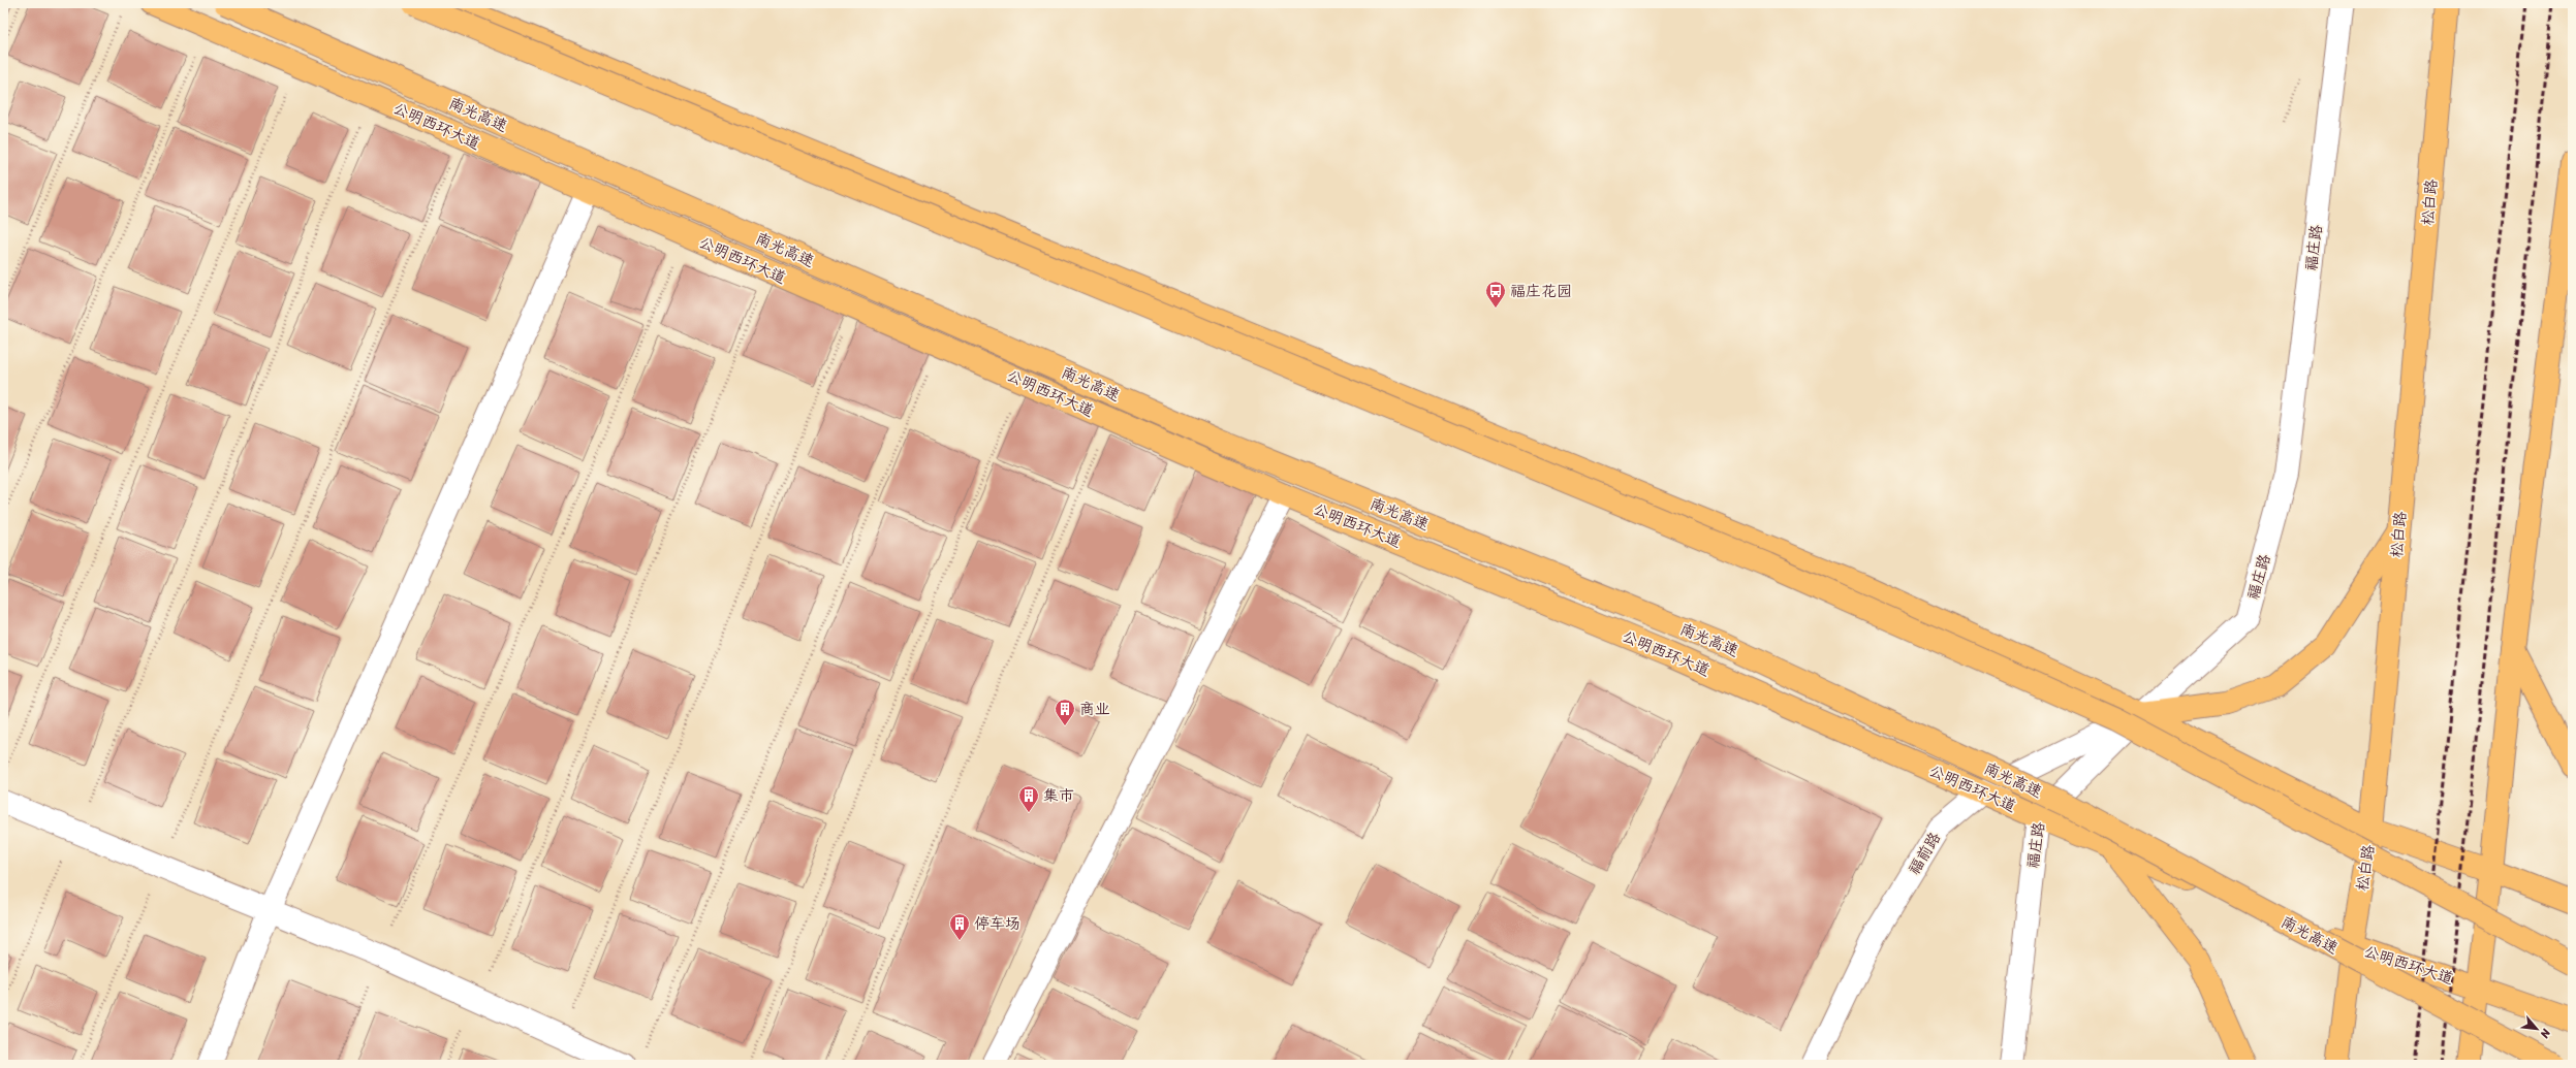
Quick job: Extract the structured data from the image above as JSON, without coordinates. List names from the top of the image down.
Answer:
{
  "streets": {
    "main road": ["南光高速", "公明西环大道", "松白路"],
    "street": ["福庄路", "福前路"]
  },
  "crossings": [
    ["公明西环大道", "松白路"],
    ["公明西环大道", "福庄路"],
    ["公明西环大道", "福前路"],
    ["福庄路", "福前路"]
  ],
  "places": {
    "bus stop": ["福庄花园"],
    "building": ["商业", "集市", "停车场"]
  },
  "north": "bottom right"
}
